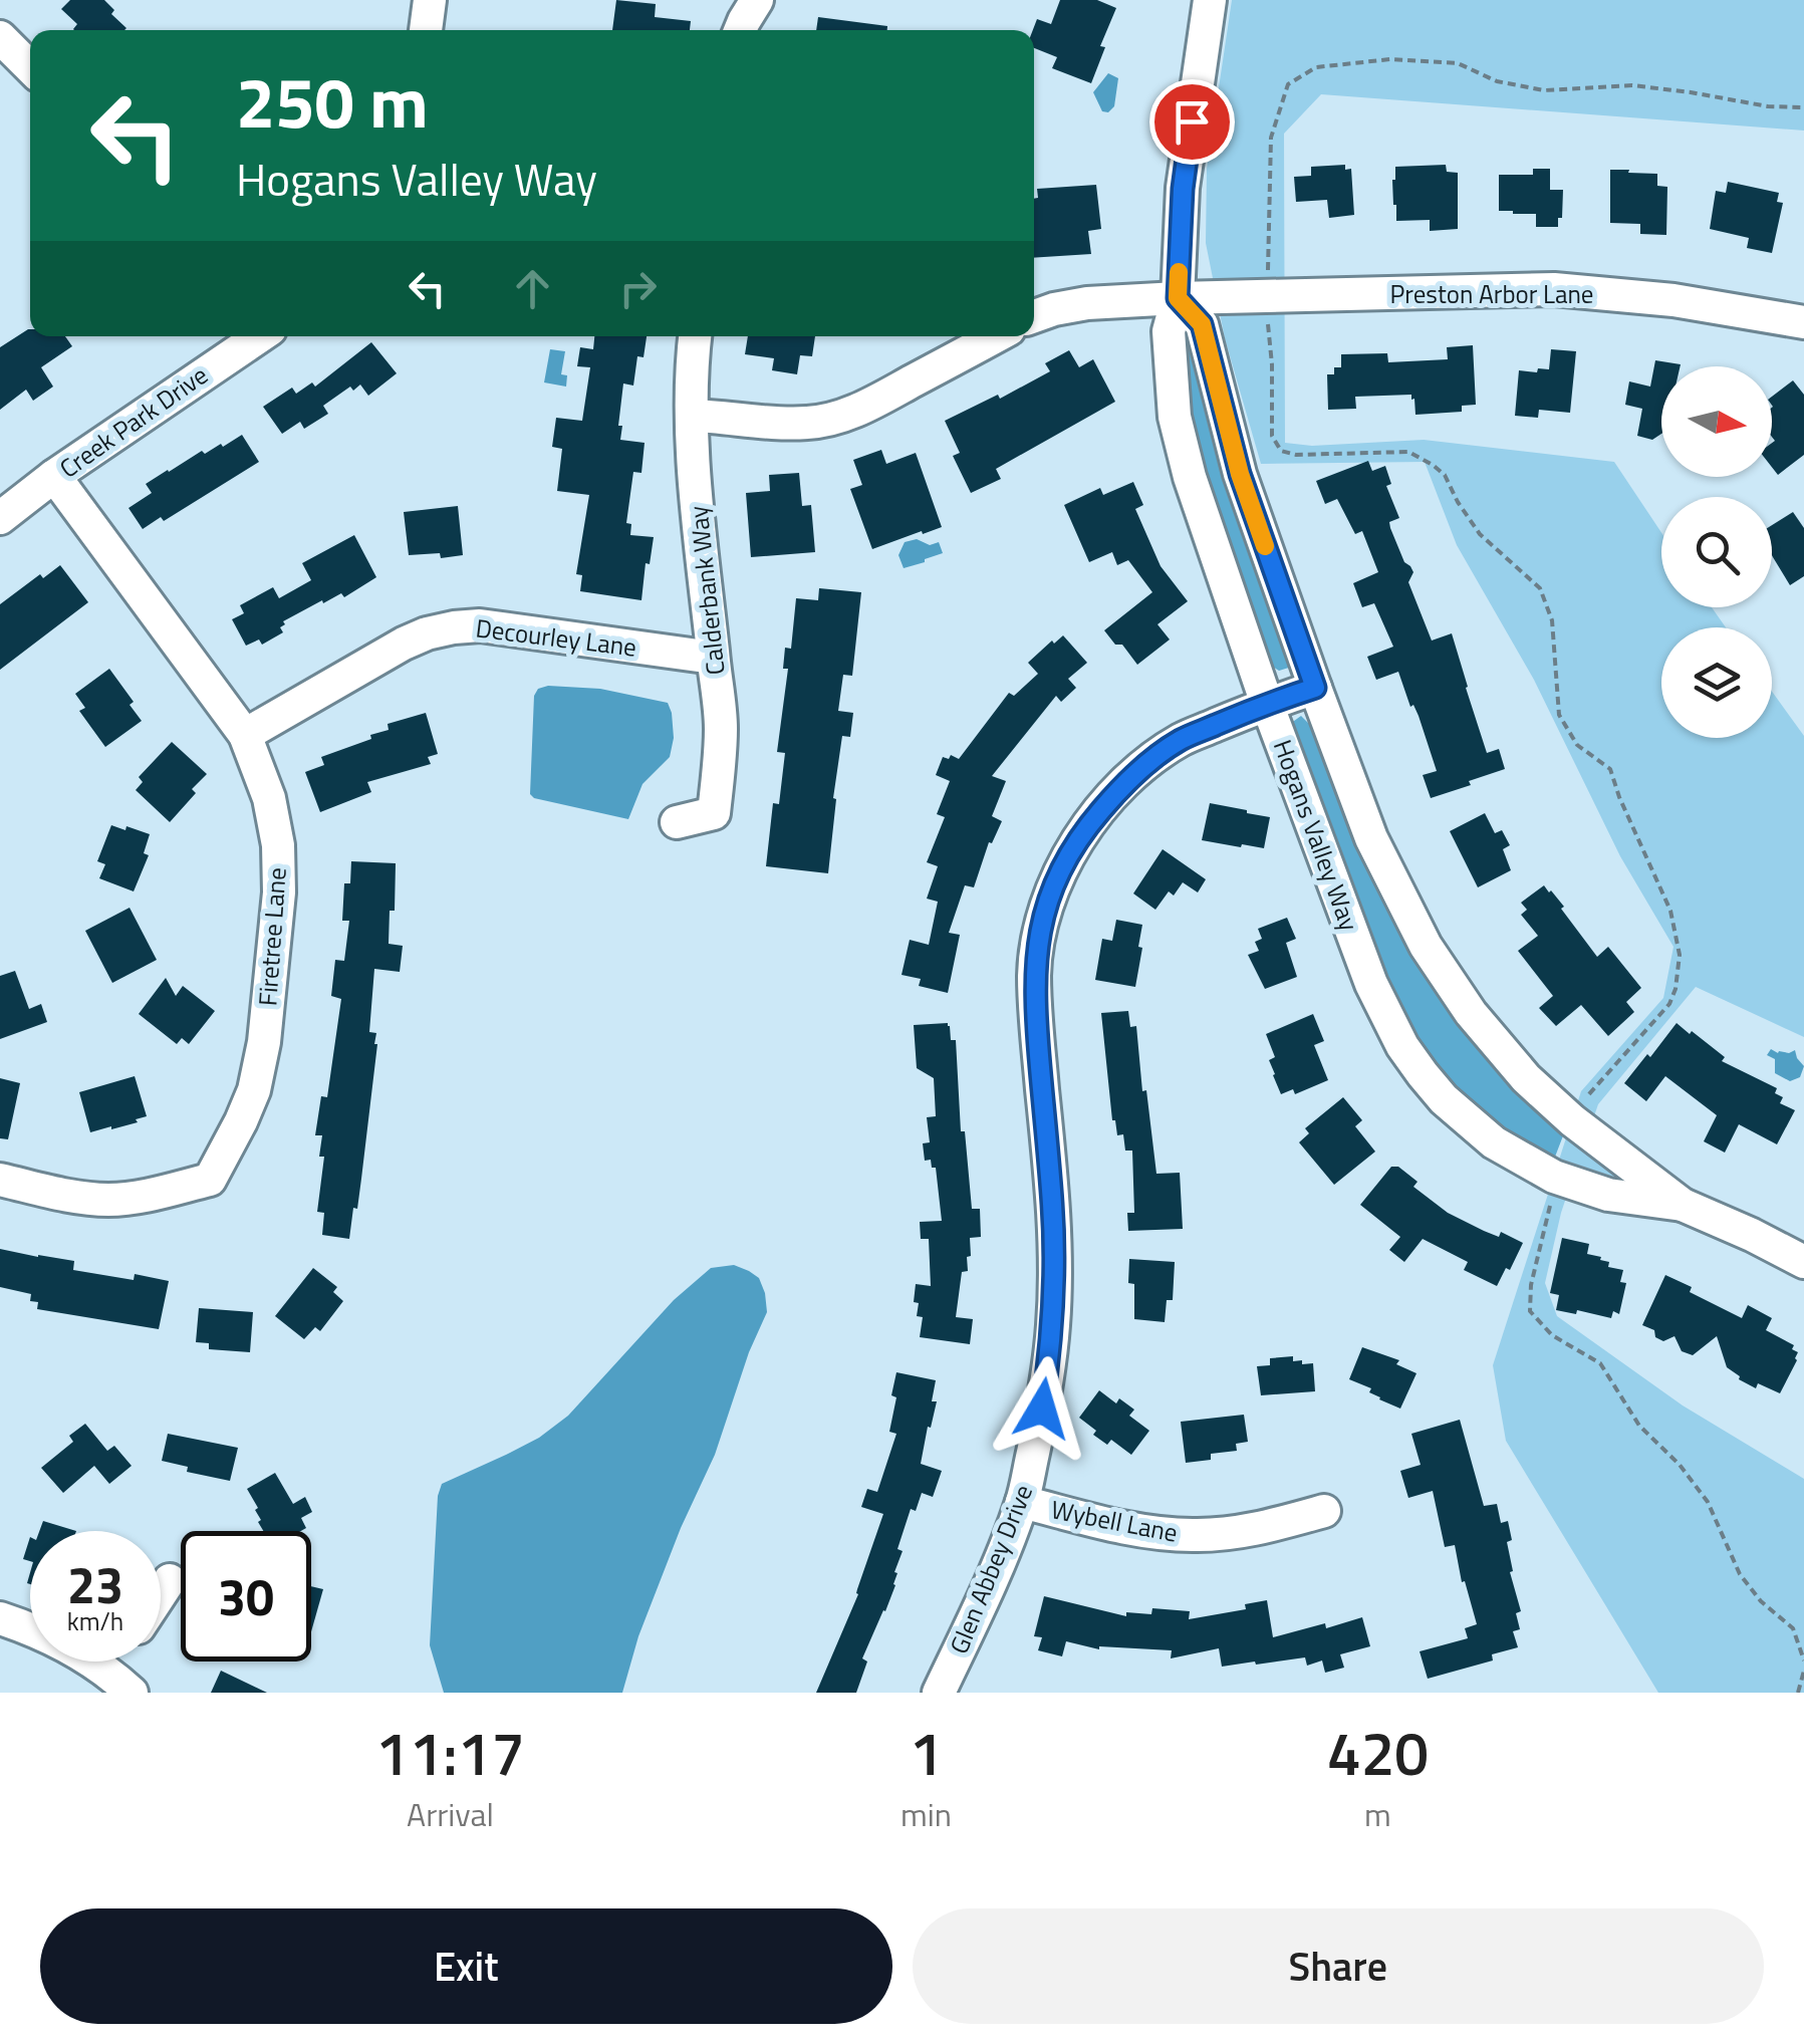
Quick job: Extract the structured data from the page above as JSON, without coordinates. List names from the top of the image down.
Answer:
{
  "streets": {
    "street": [
      "Preston Arbor Lane",
      "Creek Park Drive",
      "Calderbank Way",
      "Decourley Lane",
      "Hogans Valley Way",
      "Firetree Lane",
      "Wybell Lane",
      "Glen Abbey Drive"
    ]
  },
  "crossings": [
    ["Preston Arbor Lane", "Hogans Valley Way"],
    ["Creek Park Drive", "Firetree Lane"],
    ["Calderbank Way", "Decourley Lane"],
    ["Decourley Lane", "Firetree Lane"],
    ["Hogans Valley Way", "Glen Abbey Drive"],
    ["Wybell Lane", "Glen Abbey Drive"]
  ],
  "north": "right",
  "page": {
    "turn": ["250 m", "Hogans Valley Way"],
    "speed": "23 km/h",
    "limit": "30",
    "eta": [
      "11:17",
      "Arrival",
      "1",
      "min",
      "420",
      "m"
    ],
    "buttons": ["Exit", "Share"]
  }
}
